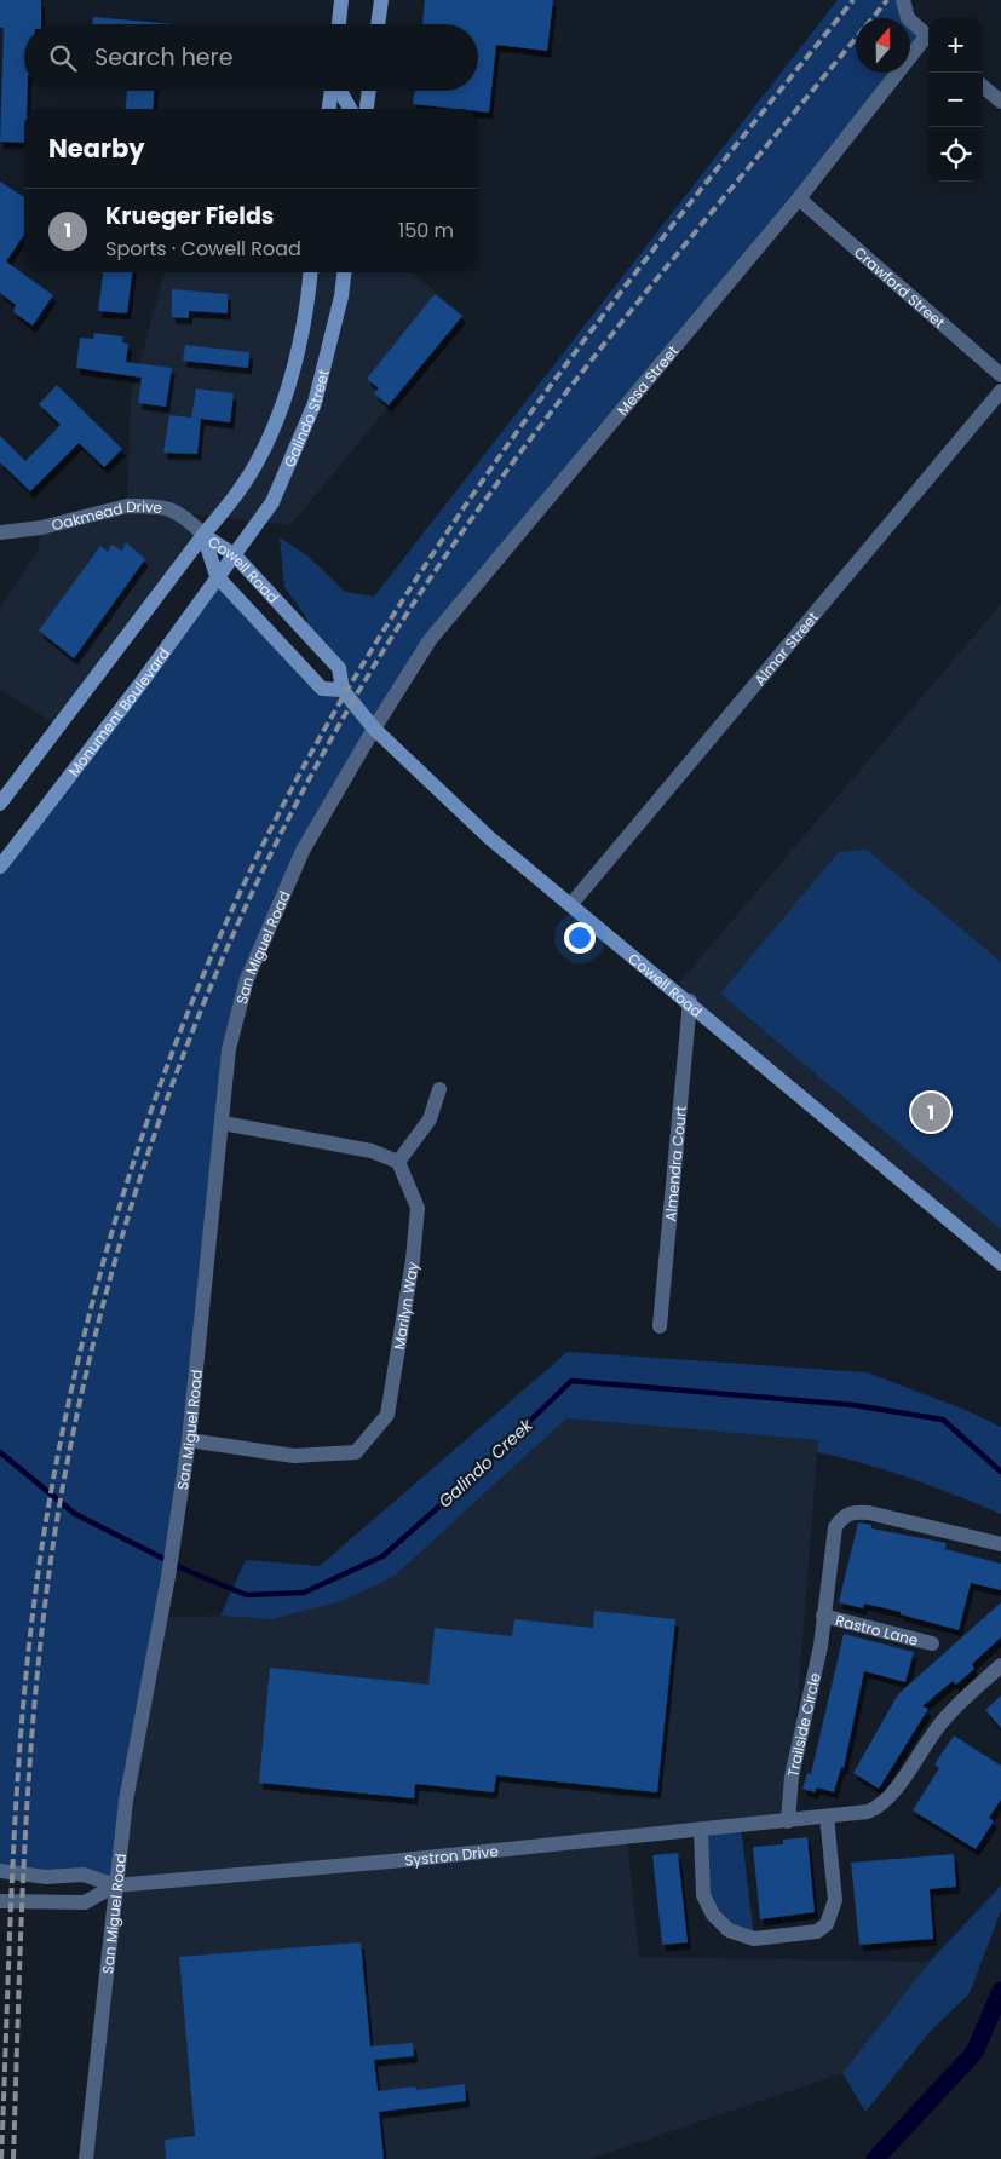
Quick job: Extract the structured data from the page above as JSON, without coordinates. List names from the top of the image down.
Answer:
{
  "streets": {
    "main road": ["Galindo Street", "Cowell Road", "Monument Boulevard"],
    "street": [
      "Crawford Street",
      "Mesa Street",
      "Oakmead Drive",
      "Almar Street",
      "San Miguel Road",
      "Almendra Court",
      "Marilyn Way",
      "Rastro Lane",
      "Trailside Circle",
      "Systron Drive"
    ]
  },
  "crossings": [
    ["Crawford Street", "Mesa Street"],
    ["Mesa Street", "Cowell Road"],
    ["Mesa Street", "San Miguel Road"],
    ["Galindo Street", "Oakmead Drive"],
    ["Galindo Street", "Cowell Road"],
    ["Galindo Street", "Monument Boulevard"],
    ["Oakmead Drive", "Cowell Road"],
    ["Cowell Road", "Almar Street"],
    ["Cowell Road", "Monument Boulevard"],
    ["Cowell Road", "San Miguel Road"],
    ["Cowell Road", "Almendra Court"],
    ["San Miguel Road", "Marilyn Way"],
    ["San Miguel Road", "Systron Drive"],
    ["Rastro Lane", "Trailside Circle"],
    ["Trailside Circle", "Systron Drive"]
  ],
  "water": ["Galindo Creek"],
  "north": "top",
  "page": {
    "map_buttons": ["+", "−"],
    "search": "Search here",
    "heading": "Nearby",
    "list": [
      {
        "mark": "1",
        "name": "Krueger Fields",
        "note": "Sports · Cowell Road",
        "value": "150 m"
      }
    ],
    "pins": "1"
  }
}
